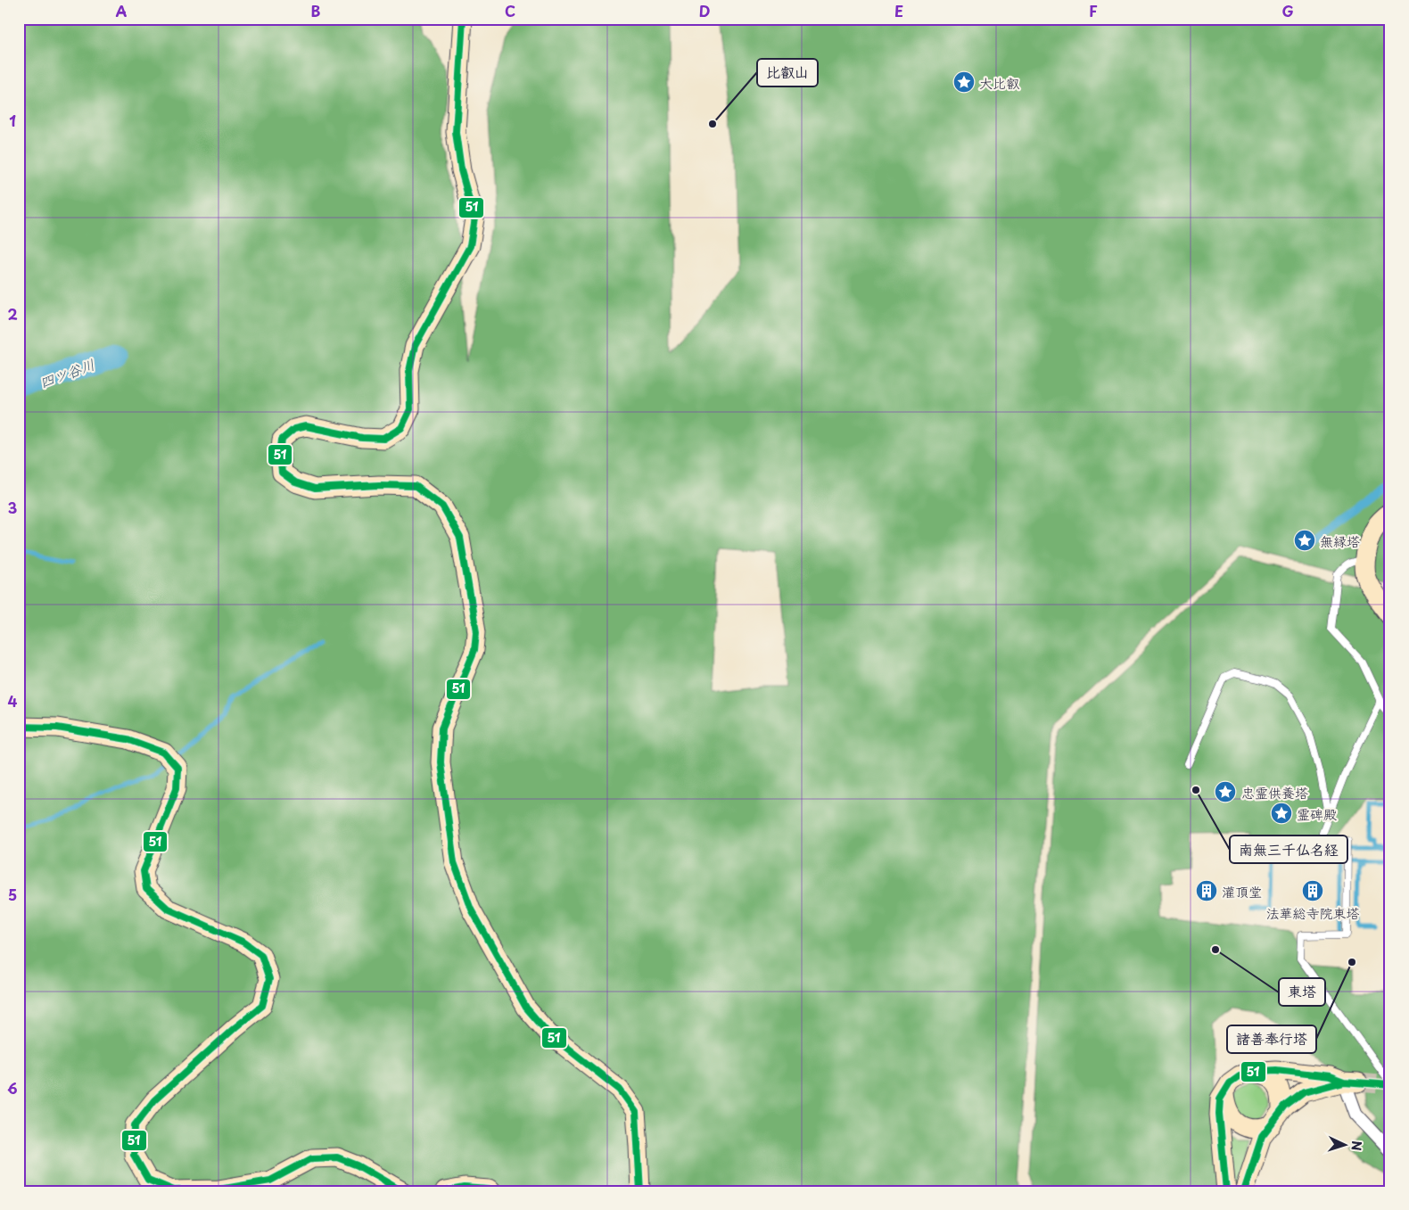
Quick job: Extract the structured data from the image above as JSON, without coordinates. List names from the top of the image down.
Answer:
{
  "water": ["四ツ谷川"],
  "places": {
    "place": [
      "大比叡",
      "無縁塔",
      "忠霊供養塔",
      "霊碑殿"
    ],
    "other": [
      "比叡山",
      "南無三千仏名経",
      "東塔",
      "諸善奉行塔"
    ],
    "building": ["灌頂堂", "法華総寺院東塔"]
  },
  "lines": ["transit line 51"],
  "north": "right",
  "grid": {
    "columns": [
      "A",
      "B",
      "C",
      "D",
      "E",
      "F",
      "G"
    ],
    "rows": [
      "1",
      "2",
      "3",
      "4",
      "5",
      "6"
    ]
  }
}
